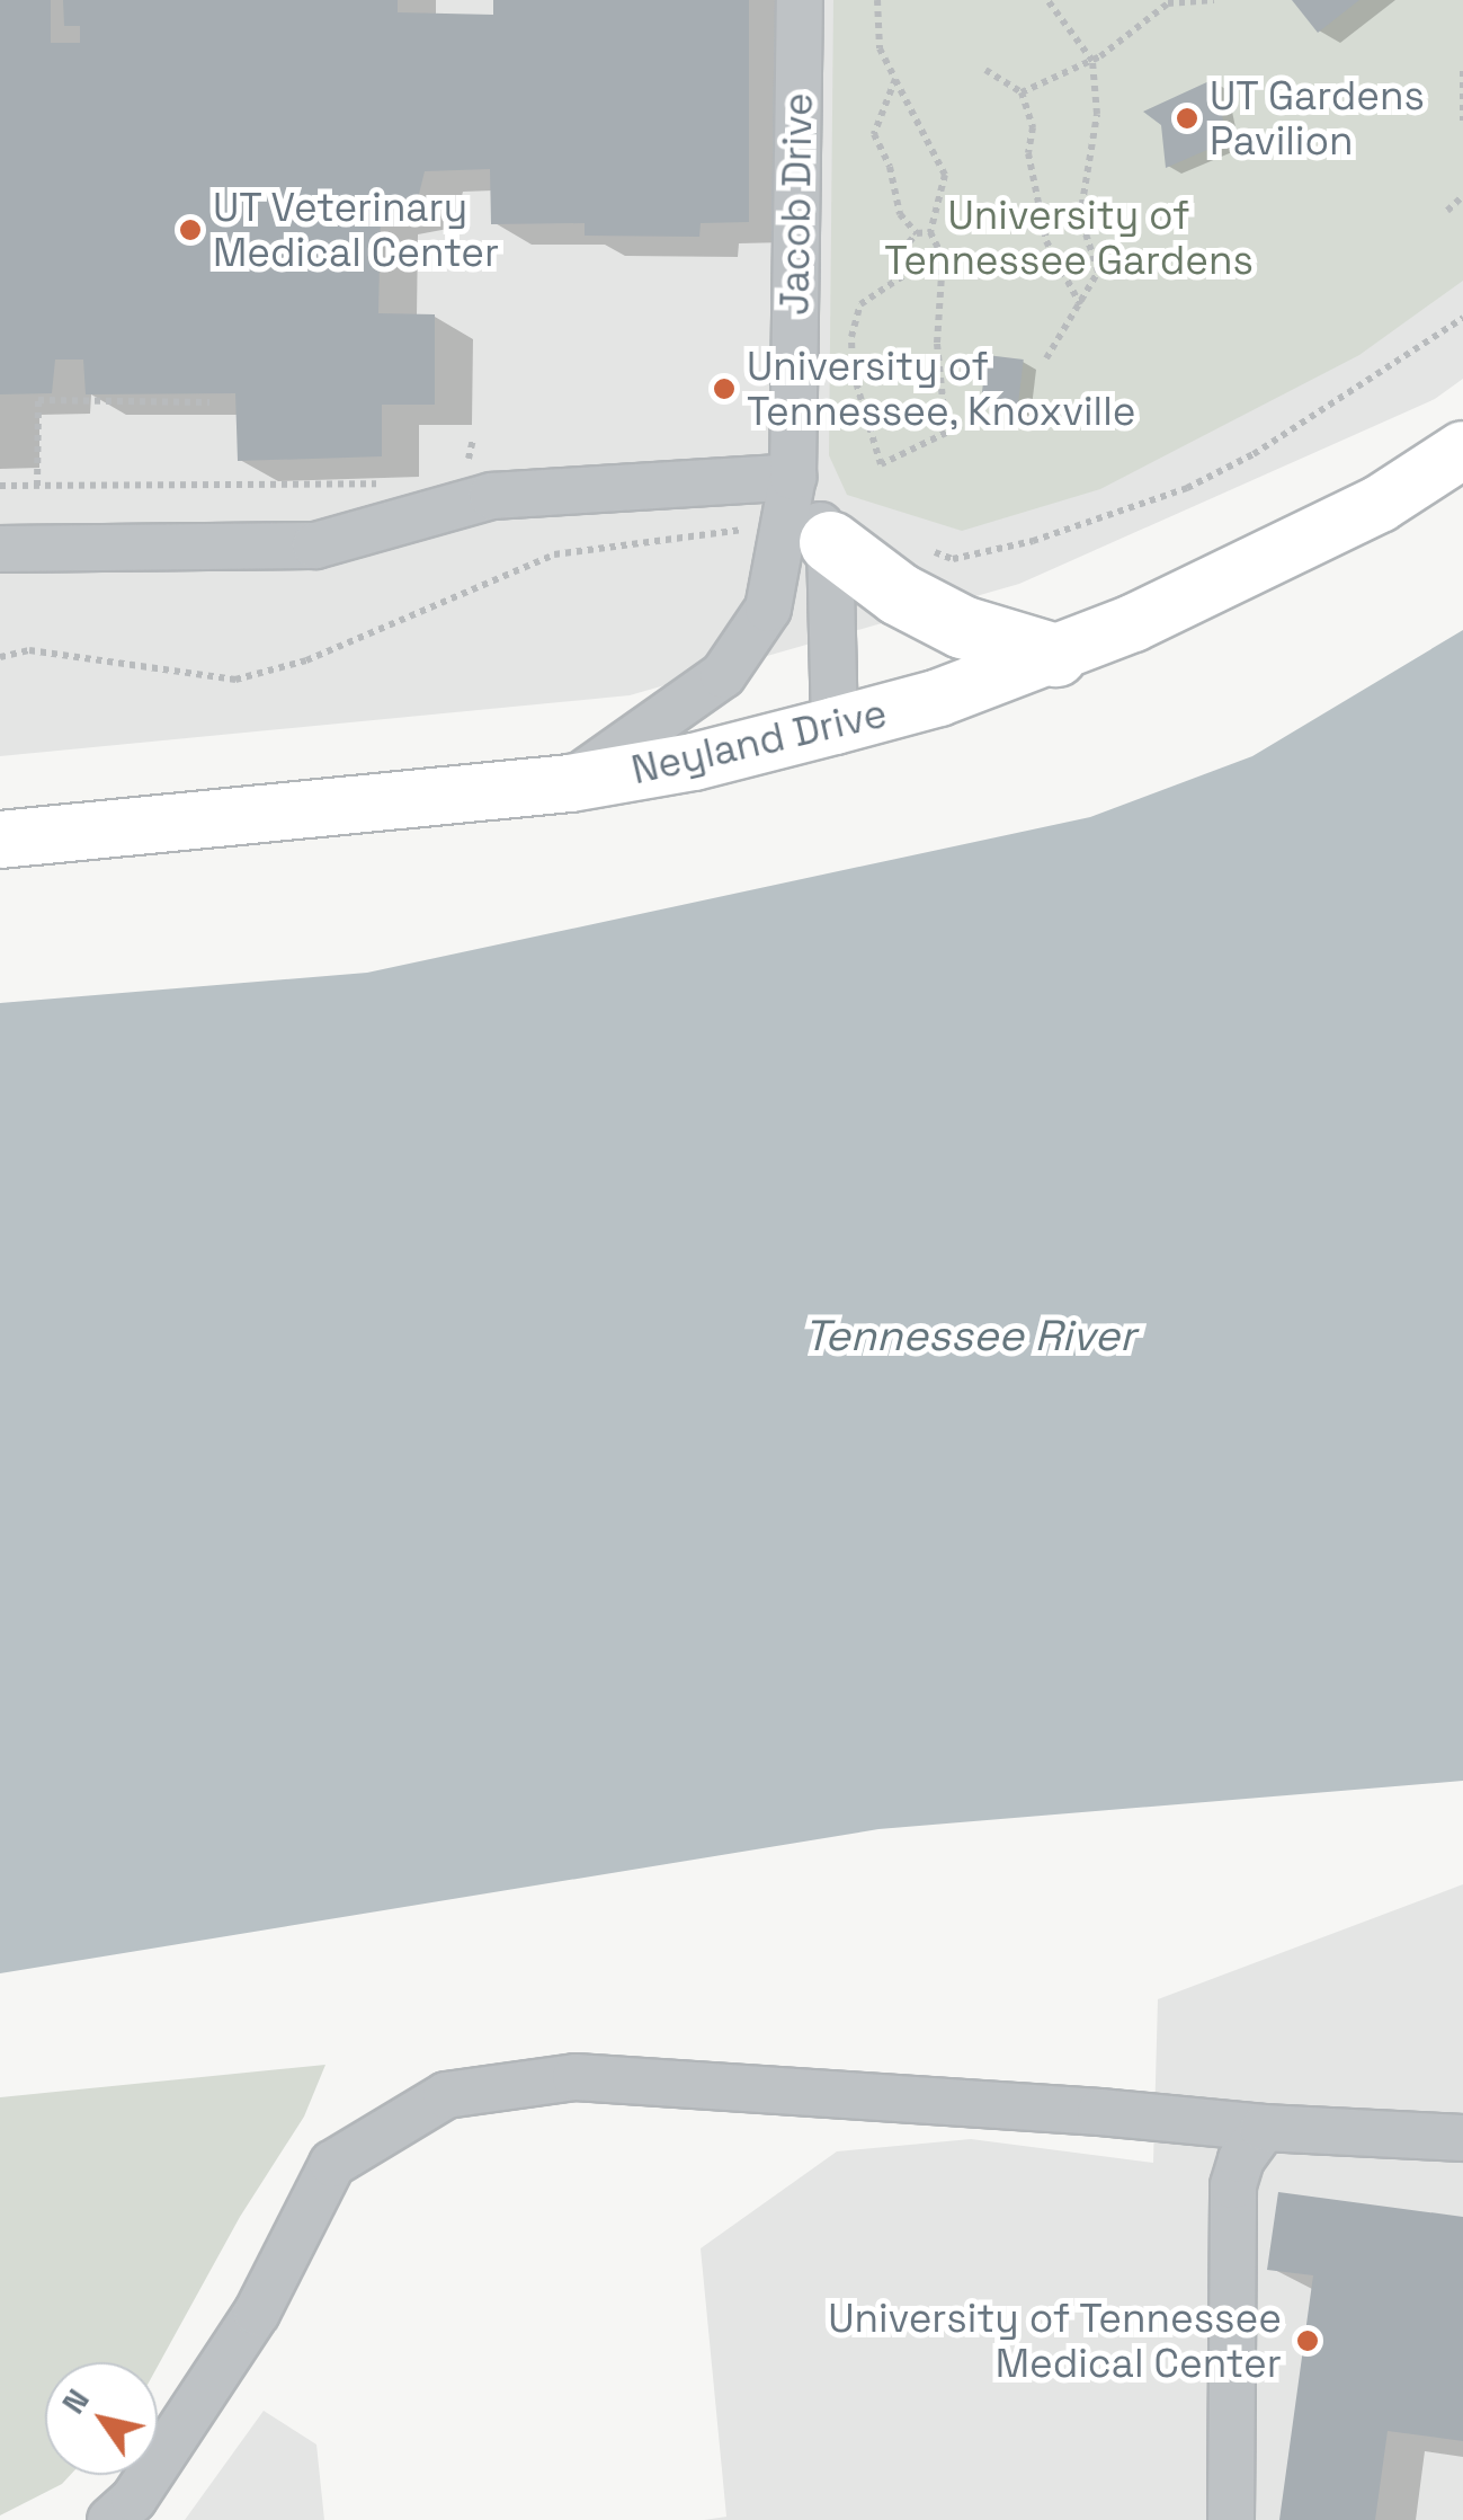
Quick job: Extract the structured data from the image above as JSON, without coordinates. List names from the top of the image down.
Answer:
{
  "streets": {
    "main road": ["Neyland Drive"],
    "street": ["Jacob Drive"]
  },
  "crossings": [
    ["Jacob Drive", "Neyland Drive"]
  ],
  "water": ["Tennessee River"],
  "parks": ["University of Tennessee Gardens"],
  "places": [
    "UT Gardens Pavilion",
    "UT Veterinary Medical Center",
    "University of Tennessee, Knoxville",
    "University of Tennessee Medical Center"
  ],
  "north": "top left"
}
